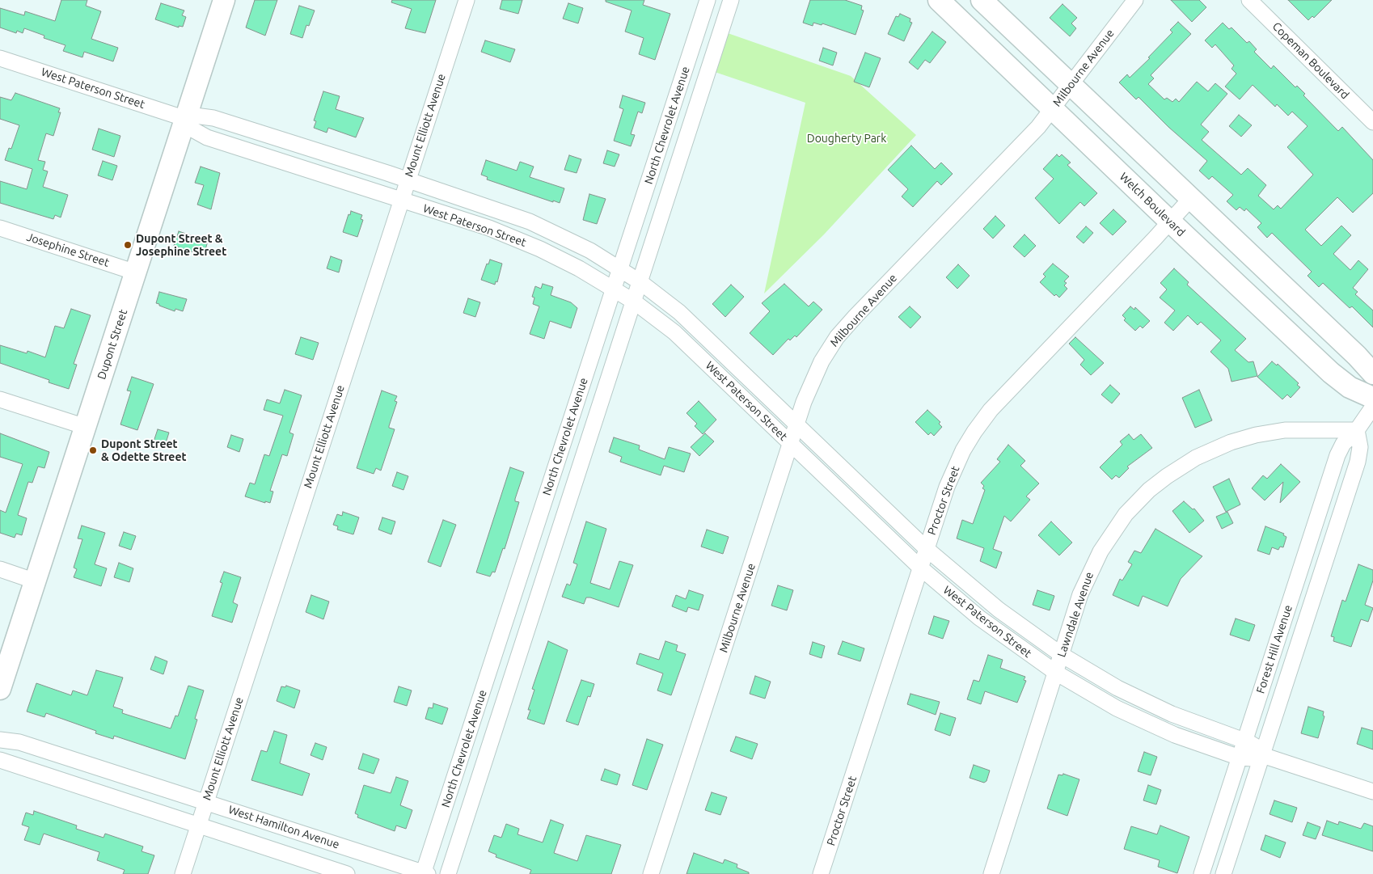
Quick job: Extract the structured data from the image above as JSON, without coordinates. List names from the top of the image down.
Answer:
{
  "streets": {
    "main road": ["Welch Boulevard", "Dupont Street"],
    "street": [
      "Copeman Boulevard",
      "Milbourne Avenue",
      "West Paterson Street",
      "Mount Elliott Avenue",
      "North Chevrolet Avenue",
      "Josephine Street",
      "Proctor Street",
      "Lawndale Avenue",
      "Forest Hill Avenue",
      "West Hamilton Avenue"
    ]
  },
  "crossings": [
    ["Milbourne Avenue", "West Paterson Street"],
    ["Milbourne Avenue", "Welch Boulevard"],
    ["West Paterson Street", "Mount Elliott Avenue"],
    ["West Paterson Street", "North Chevrolet Avenue"],
    ["West Paterson Street", "Dupont Street"],
    ["West Paterson Street", "Proctor Street"],
    ["West Paterson Street", "Lawndale Avenue"],
    ["West Paterson Street", "Forest Hill Avenue"],
    ["Mount Elliott Avenue", "West Hamilton Avenue"],
    ["North Chevrolet Avenue", "West Hamilton Avenue"],
    ["Welch Boulevard", "Proctor Street"],
    ["Josephine Street", "Dupont Street"],
    ["Lawndale Avenue", "Forest Hill Avenue"]
  ],
  "parks": ["Dougherty Park"],
  "places": ["Dupont Street & Josephine Street", "Dupont Street & Odette Street"]
}
